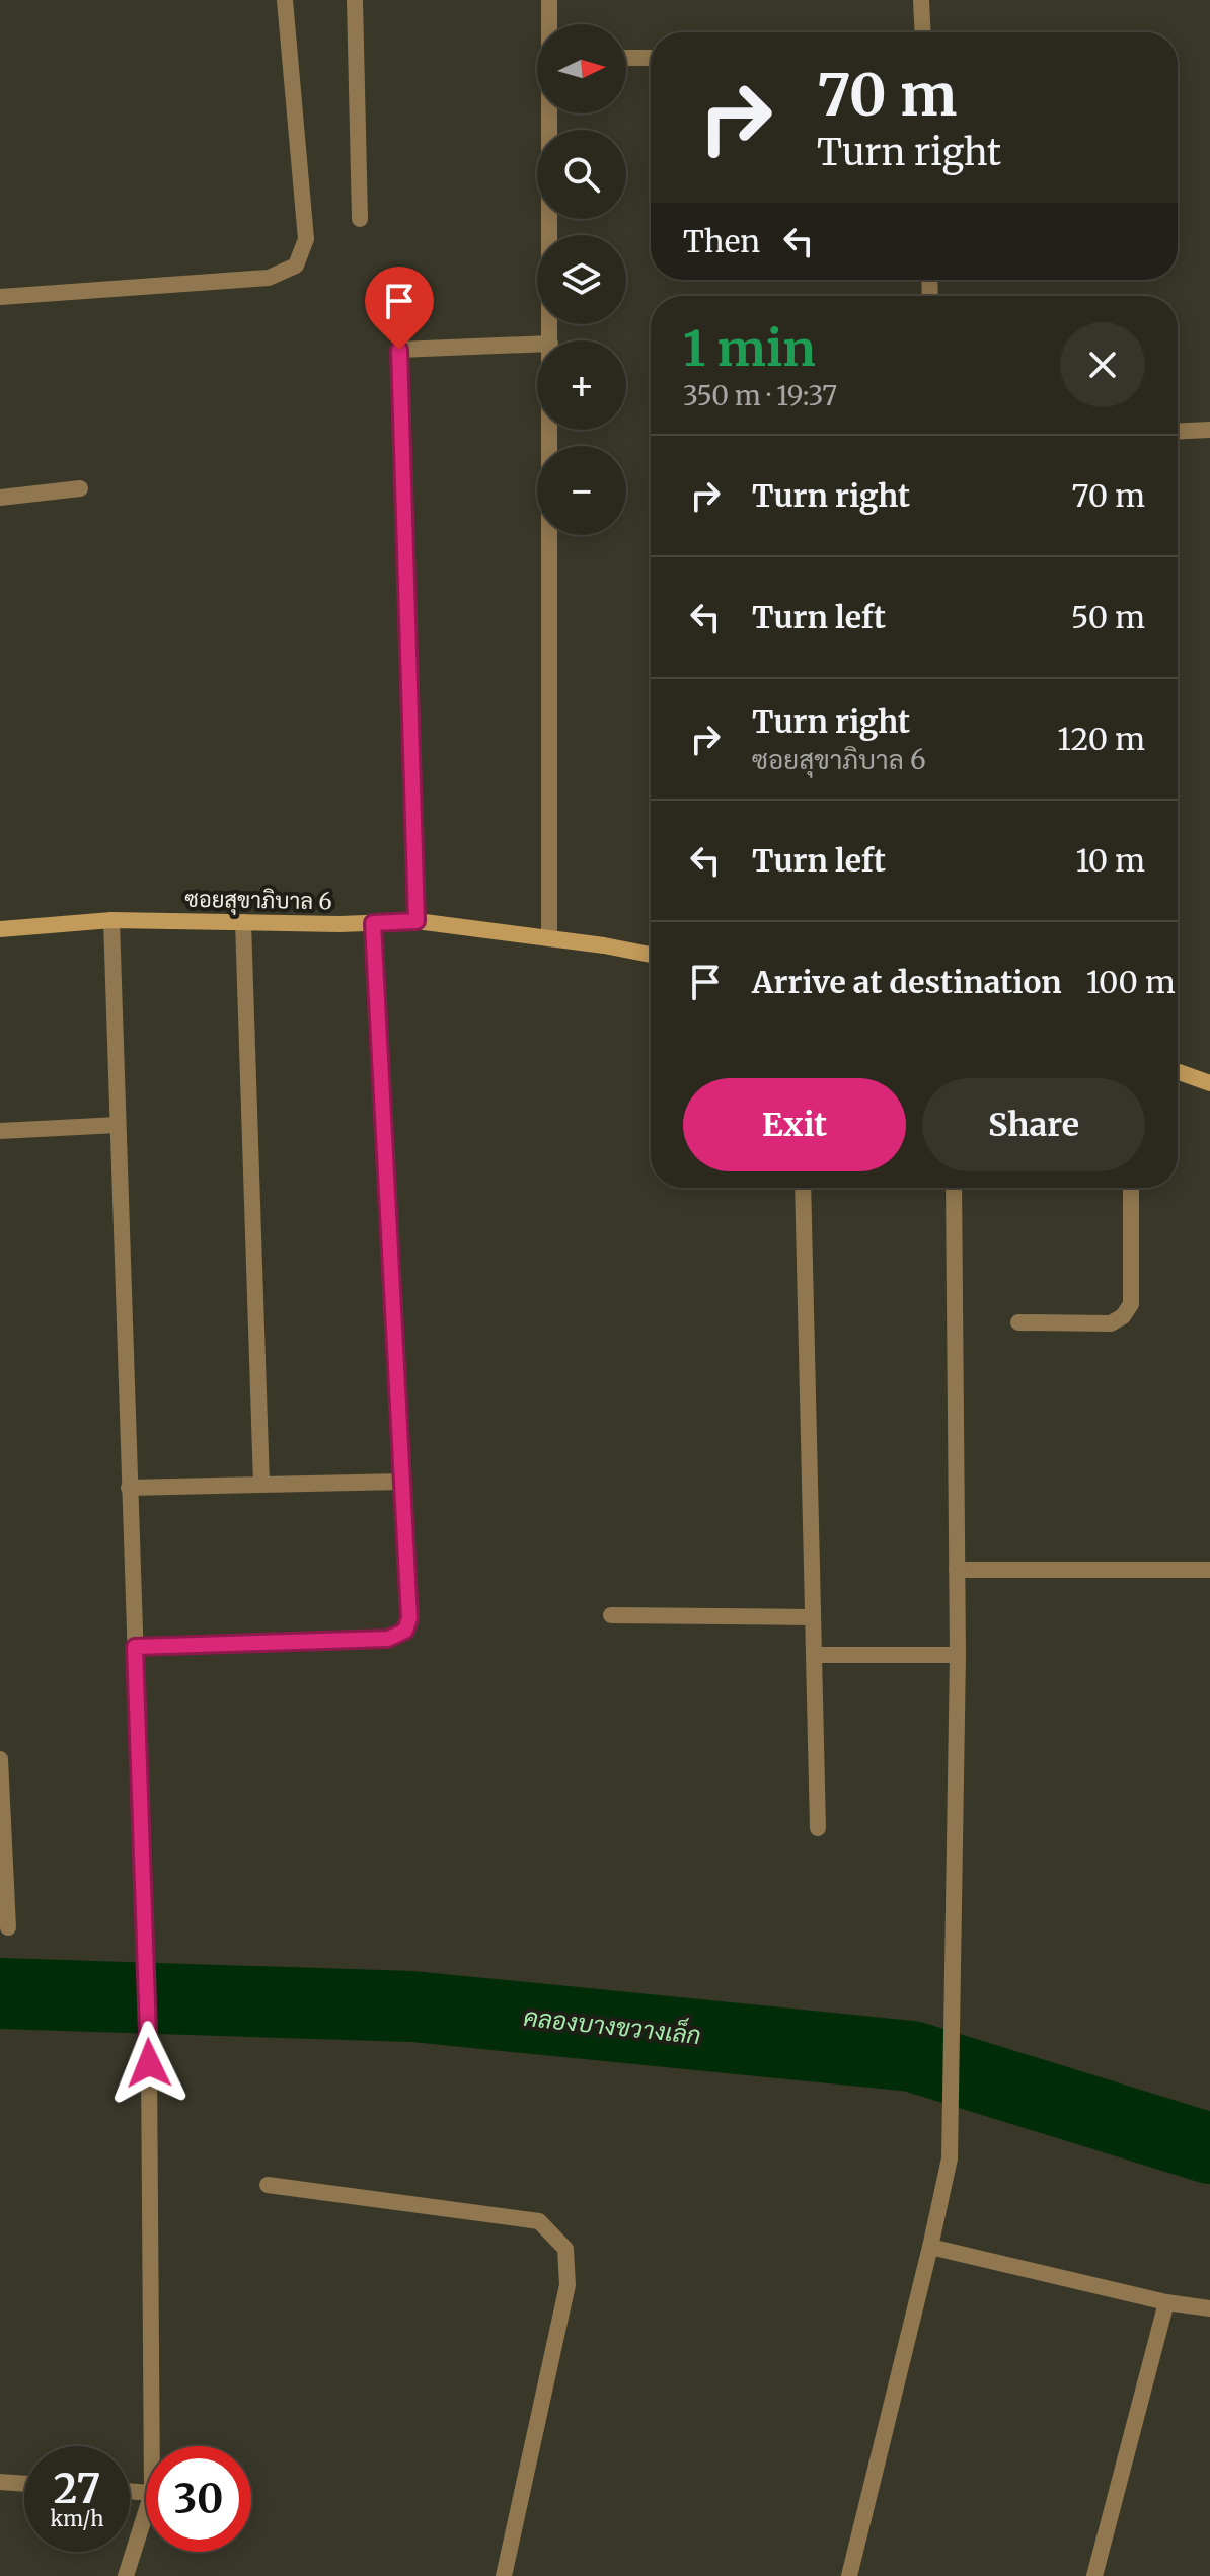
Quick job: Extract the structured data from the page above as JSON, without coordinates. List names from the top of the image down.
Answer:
{
  "streets": {
    "street": ["ซอยสุขาภิบาล 6"]
  },
  "water": ["คลองบางขวางเล็ก"],
  "north": "right",
  "page": {
    "map_buttons": ["+", "−"],
    "turn": ["70 m", "Turn right"],
    "then": "Then",
    "heading": ["1 min", "350 m · 19:37"],
    "list": [
      {
        "name": "Turn right",
        "value": "70 m"
      },
      {
        "name": "Turn left",
        "value": "50 m"
      },
      {
        "name": "Turn right",
        "note": "ซอยสุขาภิบาล 6",
        "value": "120 m"
      },
      {
        "name": "Turn left",
        "value": "10 m"
      },
      {
        "name": "Arrive at destination",
        "value": "100 m"
      }
    ],
    "buttons": ["Exit", "Share"],
    "speed": "27 km/h",
    "limit": "30"
  }
}
